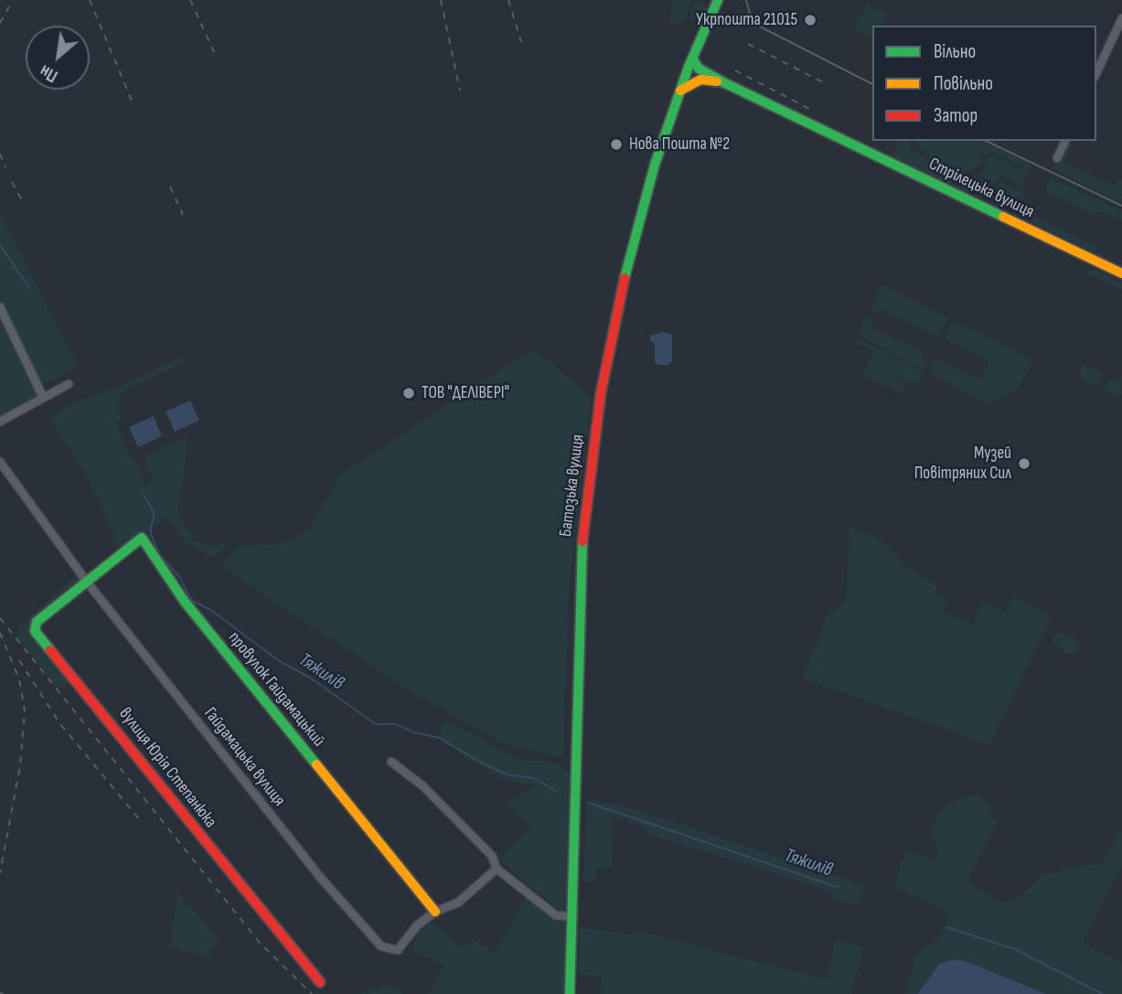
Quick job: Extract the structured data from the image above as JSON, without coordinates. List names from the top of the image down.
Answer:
{
  "streets": {
    "street": [
      "Стрілецька вулиця",
      "Батозька вулиця",
      "провулок Гайдамацький",
      "Гайдамацька вулиця",
      "вулиця Юрія Степанюка"
    ]
  },
  "crossings": [
    ["Стрілецька вулиця", "Батозька вулиця"],
    ["провулок Гайдамацький", "Гайдамацька вулиця"],
    ["провулок Гайдамацький", "вулиця Юрія Степанюка"],
    ["Гайдамацька вулиця", "вулиця Юрія Степанюка"]
  ],
  "water": ["Тяжилів"],
  "places": [
    "Укрпошта 21015",
    "Нова Пошта №2",
    "ТОВ \"ДЕЛІВЕРІ\"",
    "Музей Повітряних Сил"
  ],
  "legend": ["Вільно", "Повільно", "Затор"],
  "north": "bottom left"
}
